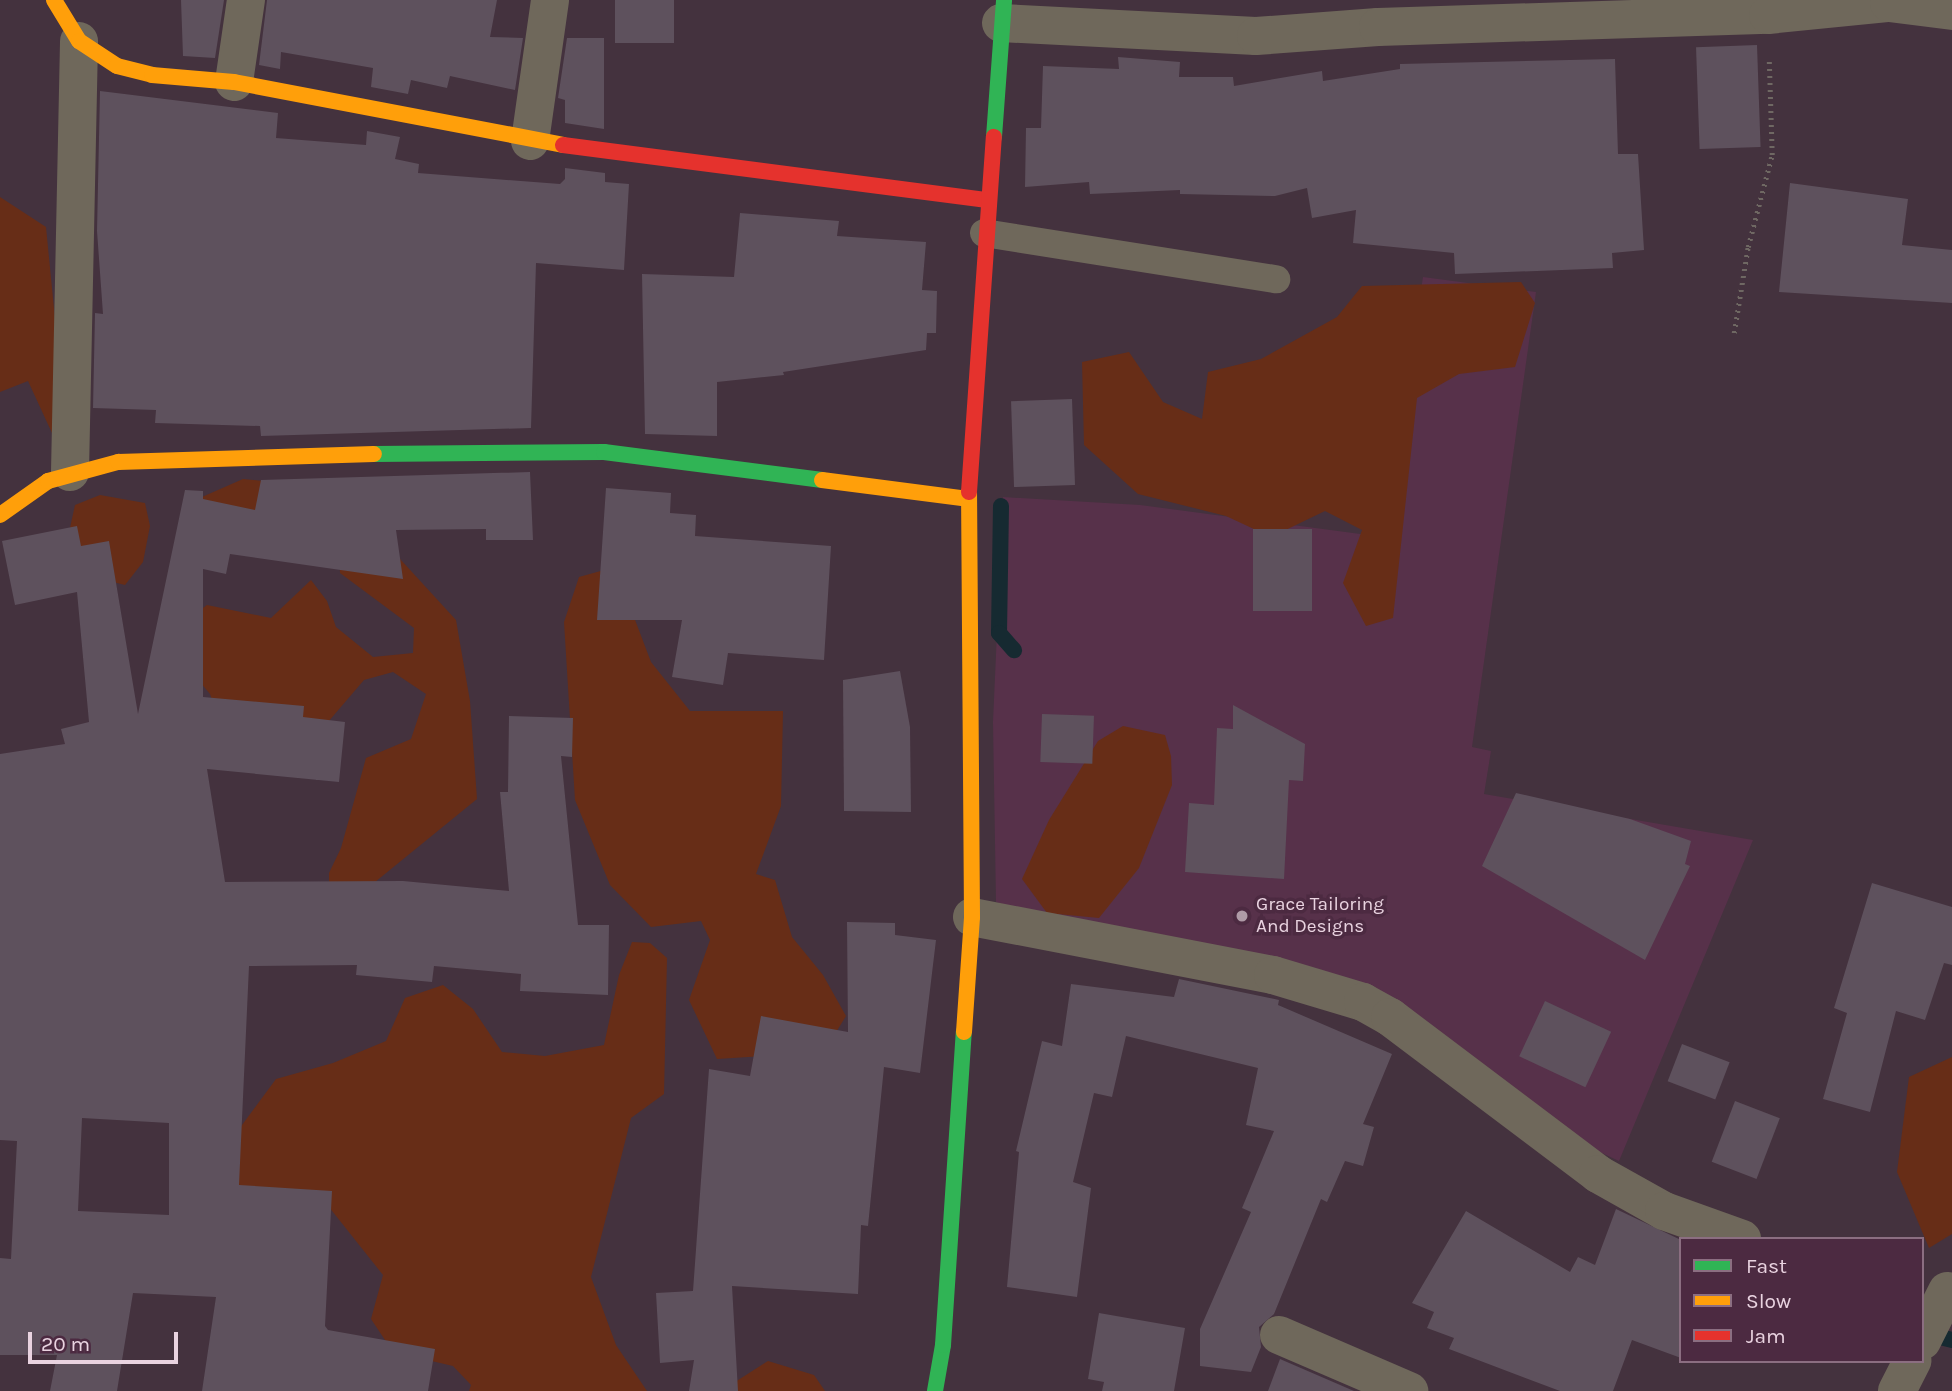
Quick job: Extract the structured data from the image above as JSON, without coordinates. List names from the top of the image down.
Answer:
{
  "places": ["Grace Tailoring And Designs"],
  "legend": ["Fast", "Slow", "Jam"],
  "scale_bar": "20 m"
}
